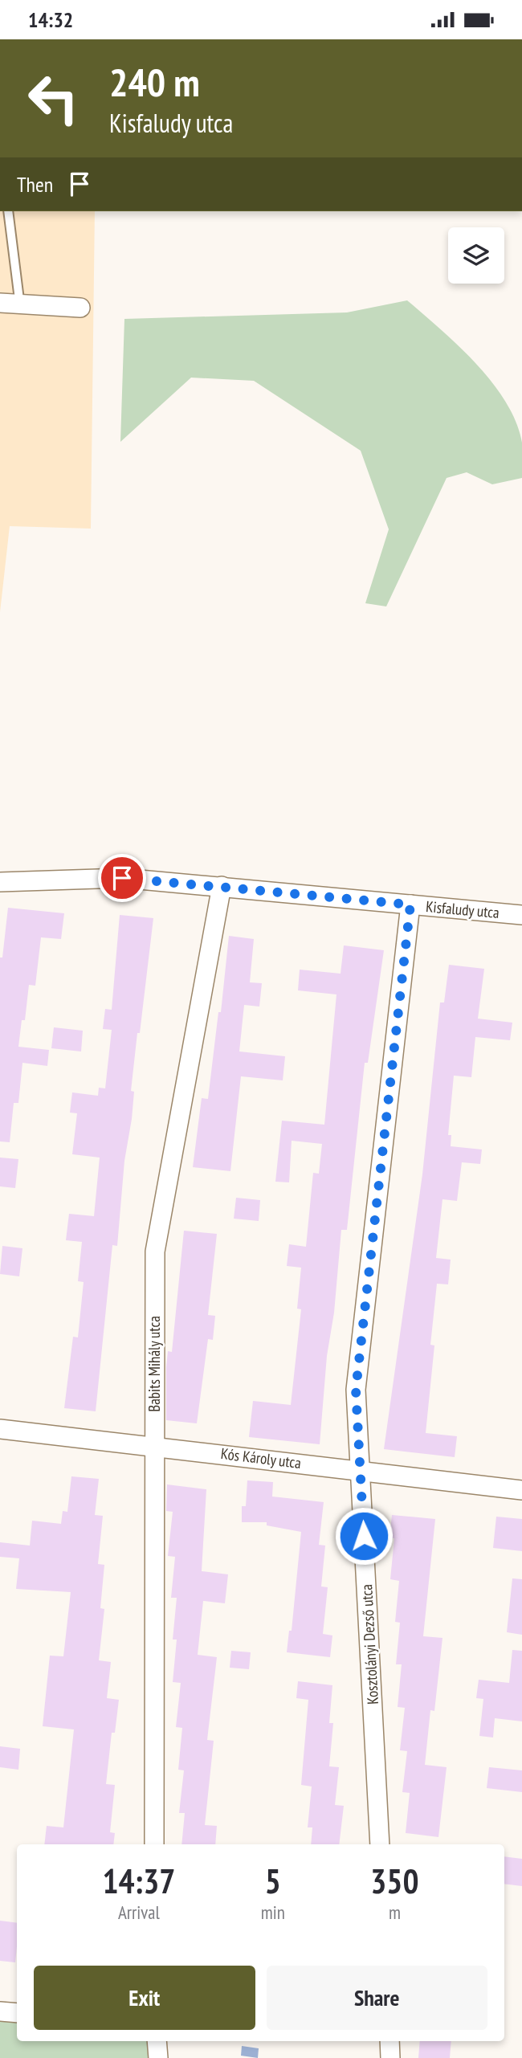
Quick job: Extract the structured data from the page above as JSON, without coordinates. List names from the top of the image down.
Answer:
{
  "streets": {
    "street": [
      "Kisfaludy utca",
      "Babits Mihály utca",
      "Kós Károly utca",
      "Kosztolányi Dezső utca"
    ]
  },
  "crossings": [
    ["Kisfaludy utca", "Babits Mihály utca"],
    ["Kisfaludy utca", "Kosztolányi Dezső utca"],
    ["Babits Mihály utca", "Kós Károly utca"],
    ["Kós Károly utca", "Kosztolányi Dezső utca"]
  ],
  "page": {
    "status": "14:32",
    "turn": ["240 m", "Kisfaludy utca"],
    "then": "Then",
    "eta": [
      "14:37",
      "Arrival",
      "5",
      "min",
      "350",
      "m"
    ],
    "buttons": ["Exit", "Share"]
  }
}
